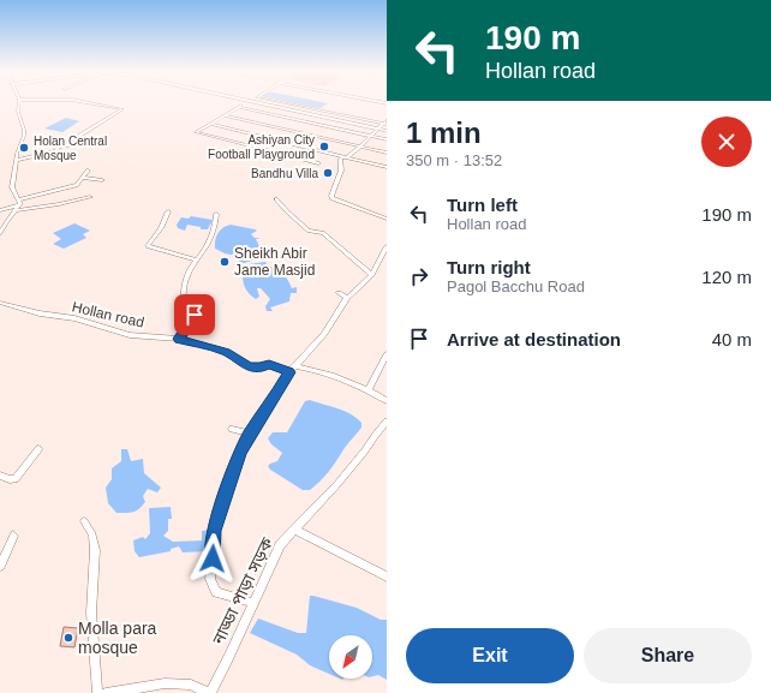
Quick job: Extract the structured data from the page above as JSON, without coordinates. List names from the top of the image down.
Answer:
{
  "streets": {
    "street": ["Hollan road", "নাড্ডা পাড়া সড়ক"]
  },
  "places": [
    "Ashiyan City Football Playground",
    "Holan Central Mosque",
    "Bandhu Villa",
    "Sheikh Abir Jame Masjid",
    "Molla para mosque"
  ],
  "north": "bottom left",
  "page": {
    "turn": ["190 m", "Hollan road"],
    "heading": ["1 min", "350 m · 13:52"],
    "list": [
      {
        "name": "Turn left",
        "note": "Hollan road",
        "value": "190 m"
      },
      {
        "name": "Turn right",
        "note": "Pagol Bacchu Road",
        "value": "120 m"
      },
      {
        "name": "Arrive at destination",
        "value": "40 m"
      }
    ],
    "buttons": ["Exit", "Share"]
  }
}
